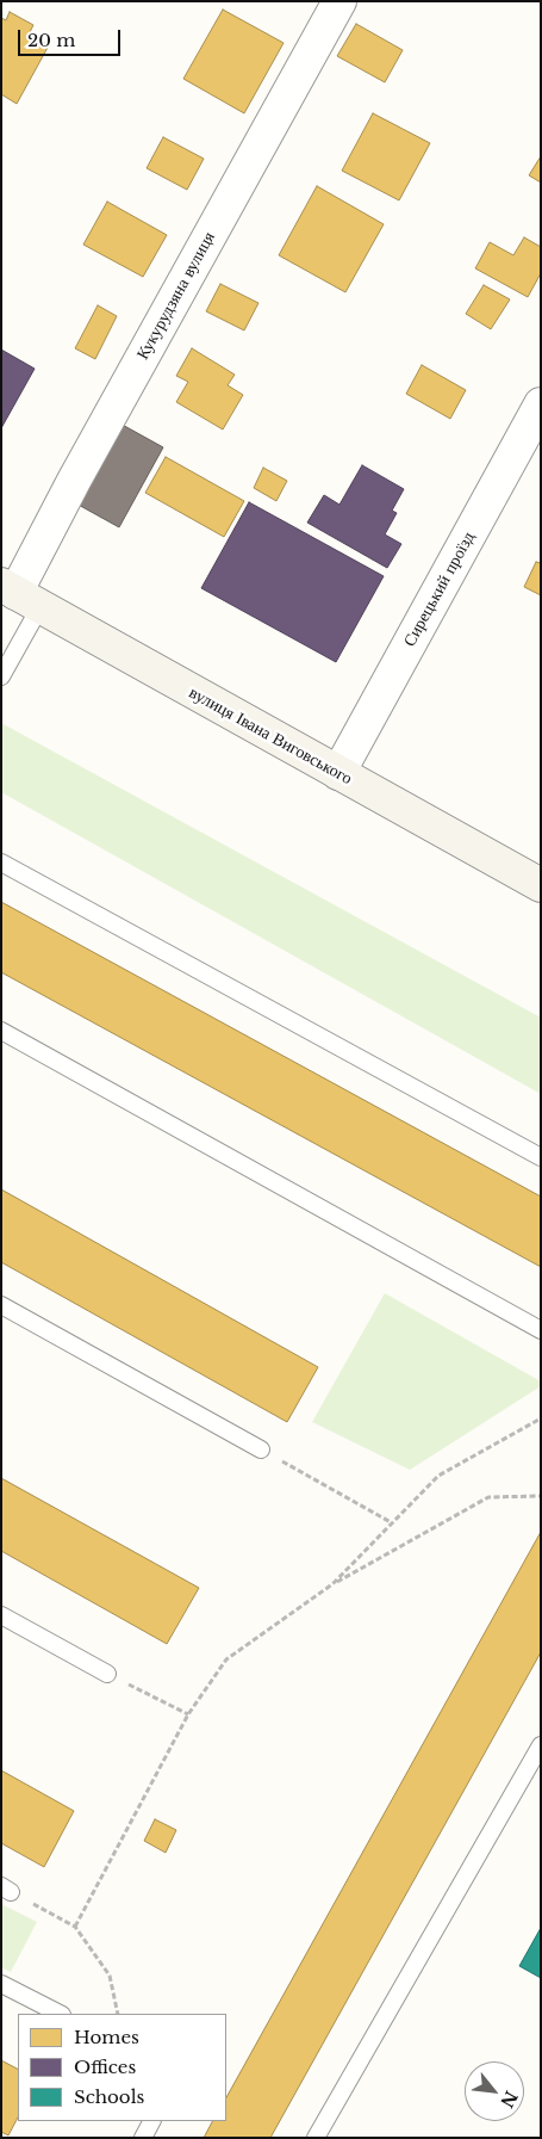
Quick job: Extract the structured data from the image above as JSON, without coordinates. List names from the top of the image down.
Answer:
{
  "streets": {
    "main road": ["вулиця Івана Виговського"],
    "street": ["Кукурудзяна вулиця", "Сирецький проїзд"]
  },
  "crossings": [
    ["Кукурудзяна вулиця", "вулиця Івана Виговського"],
    ["Сирецький проїзд", "вулиця Івана Виговського"]
  ],
  "legend": ["Homes", "Offices", "Schools"],
  "scale_bar": "20 m",
  "north": "bottom right"
}
